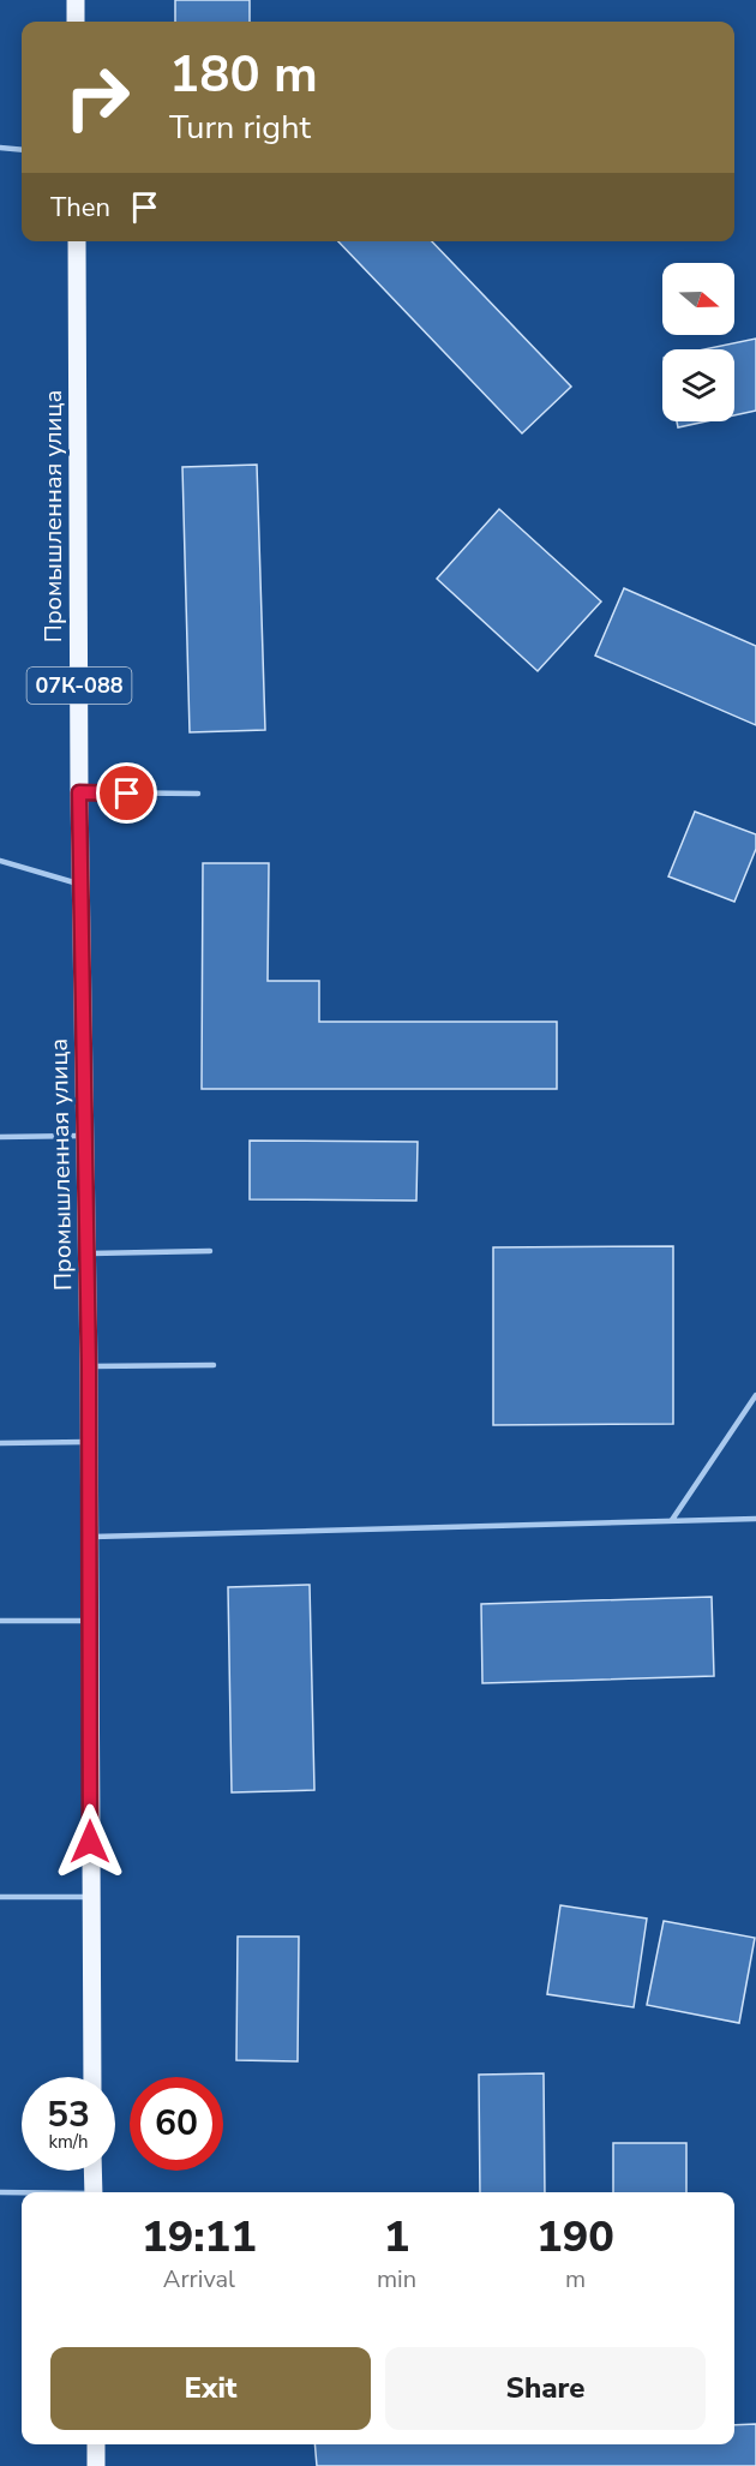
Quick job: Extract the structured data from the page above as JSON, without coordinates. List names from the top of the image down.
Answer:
{
  "streets": {
    "main road": ["Промышленная улица", "07К-088"]
  },
  "north": "right",
  "page": {
    "turn": ["180 m", "Turn right"],
    "then": "Then",
    "speed": "53 km/h",
    "limit": "60",
    "eta": [
      "19:11",
      "Arrival",
      "1",
      "min",
      "190",
      "m"
    ],
    "buttons": ["Exit", "Share"]
  }
}
